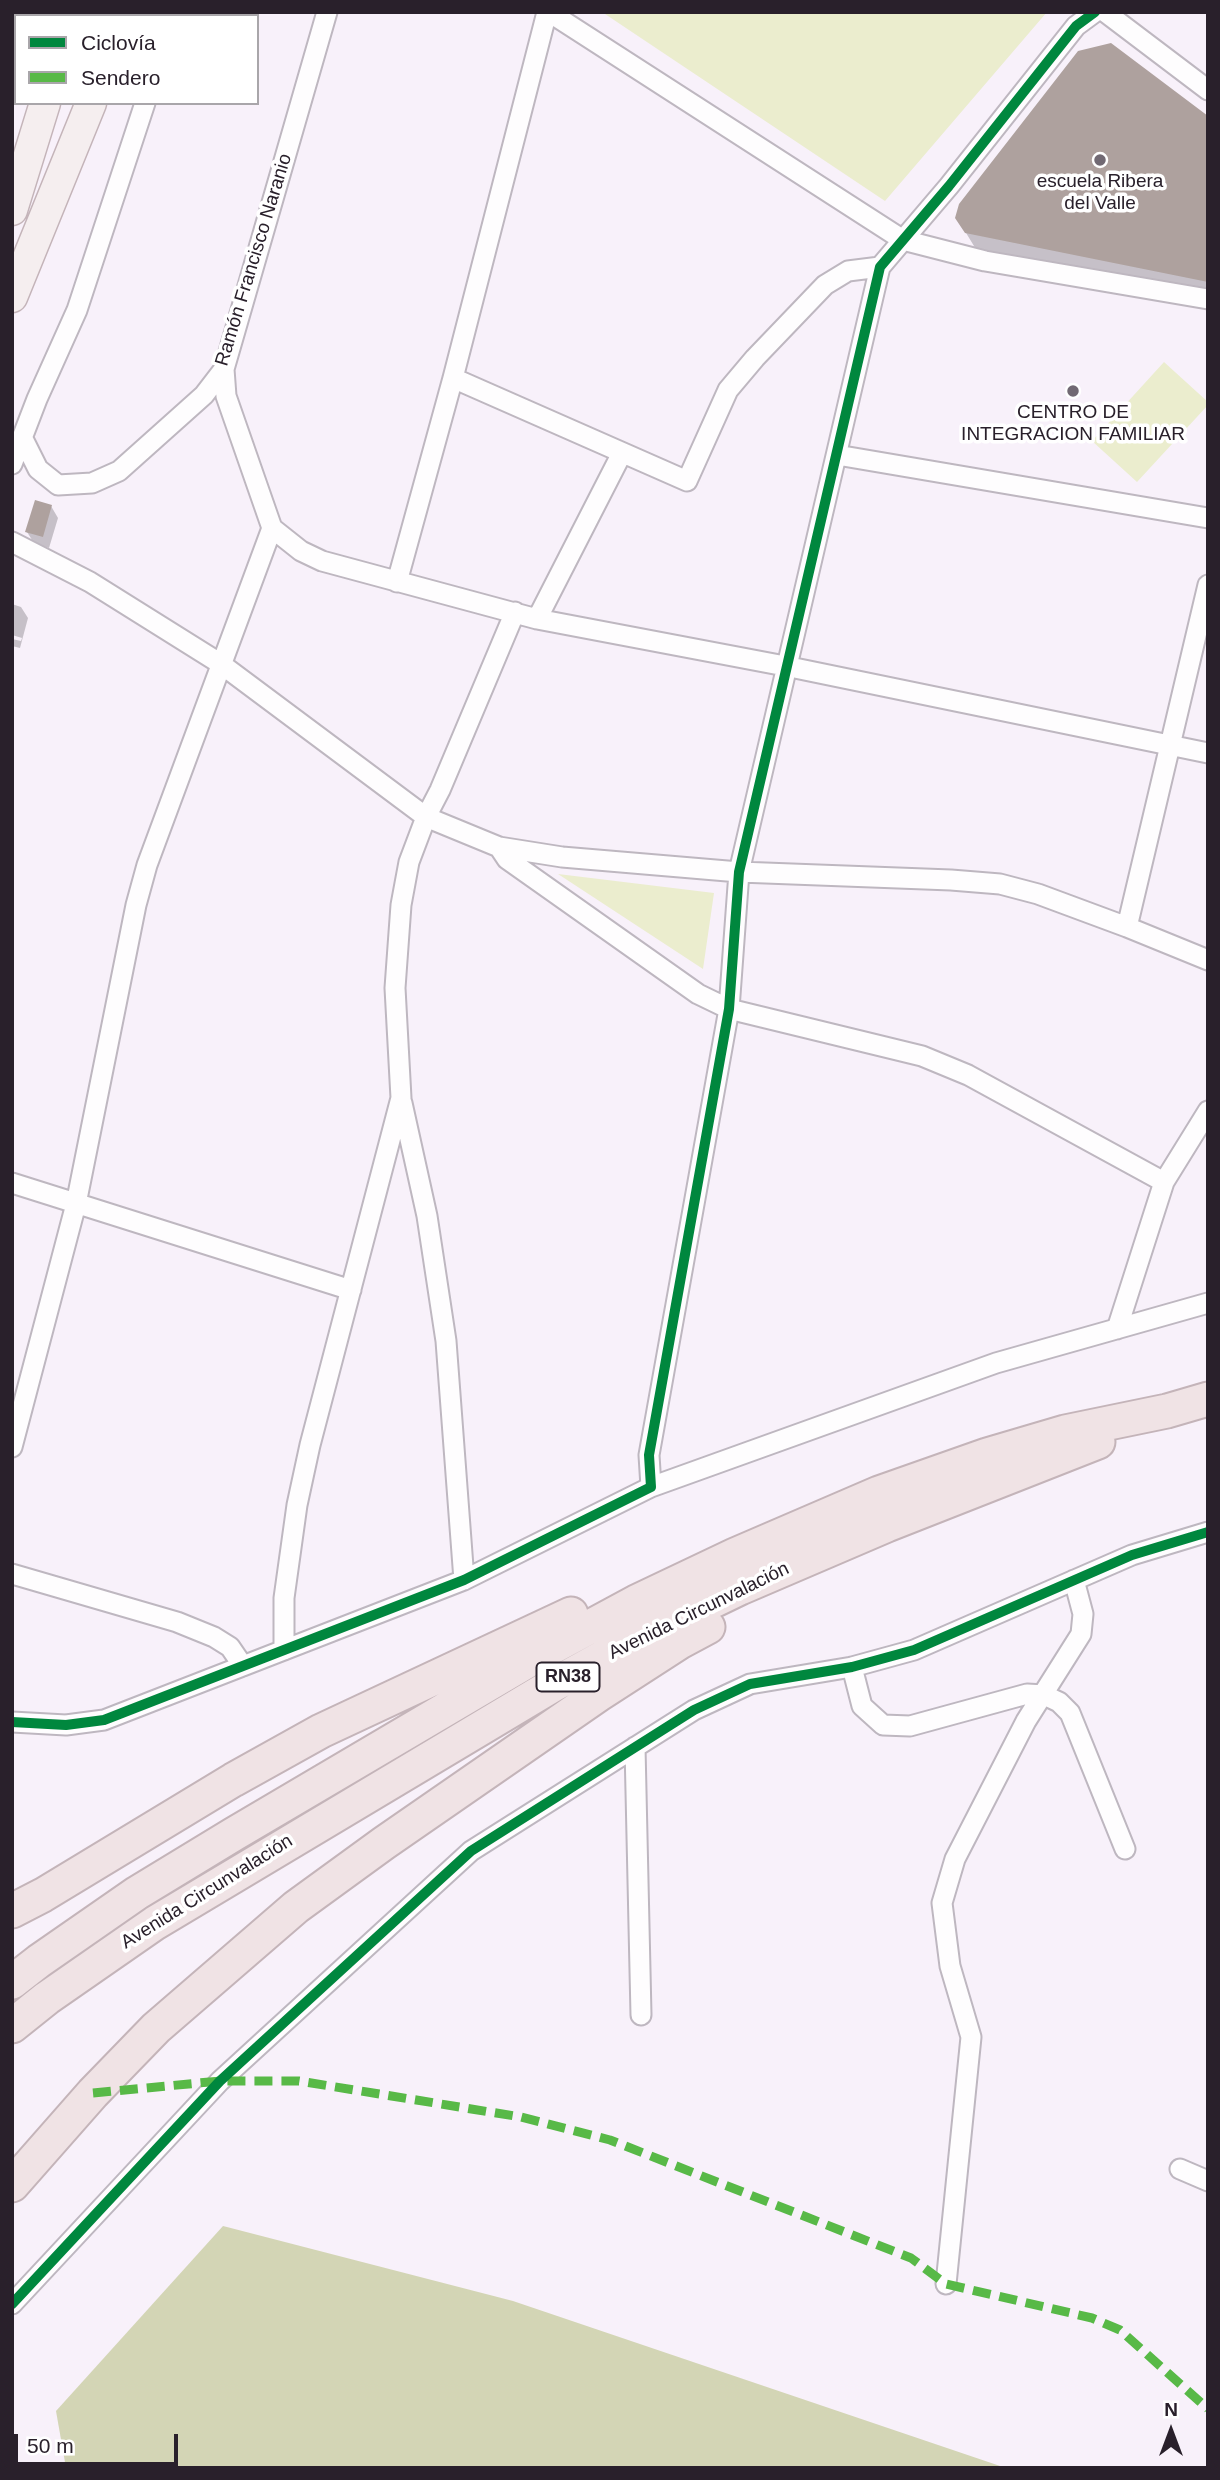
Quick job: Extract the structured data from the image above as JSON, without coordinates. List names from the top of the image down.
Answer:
{
  "streets": {
    "highway": ["Avenida Circunvalación", "RN38"],
    "street": ["Ramón Francisco Naranio"]
  },
  "places": ["escuela Ribera del Valle", "CENTRO DE INTEGRACION FAMILIAR"],
  "legend": ["Ciclovía", "Sendero"],
  "scale_bar": "50 m",
  "north": "top"
}
